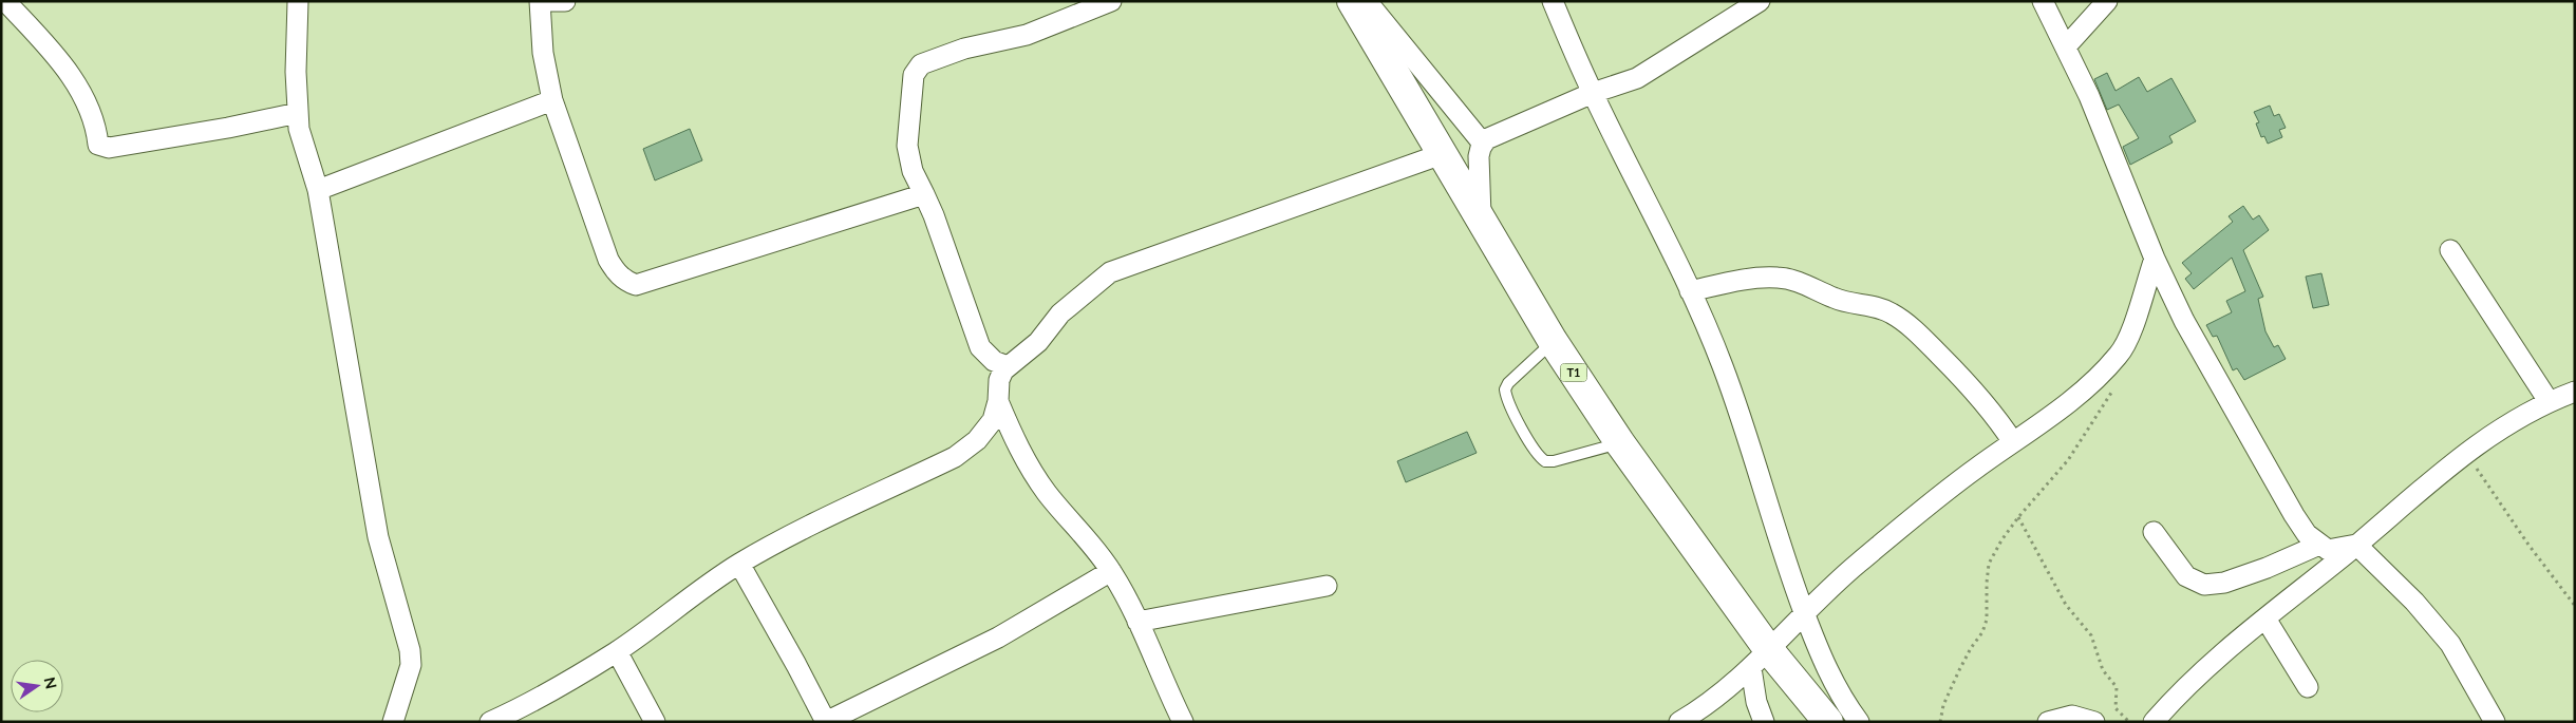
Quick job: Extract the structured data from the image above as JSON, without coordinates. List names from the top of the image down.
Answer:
{
  "streets": {
    "highway": ["T1"]
  },
  "north": "right"
}
